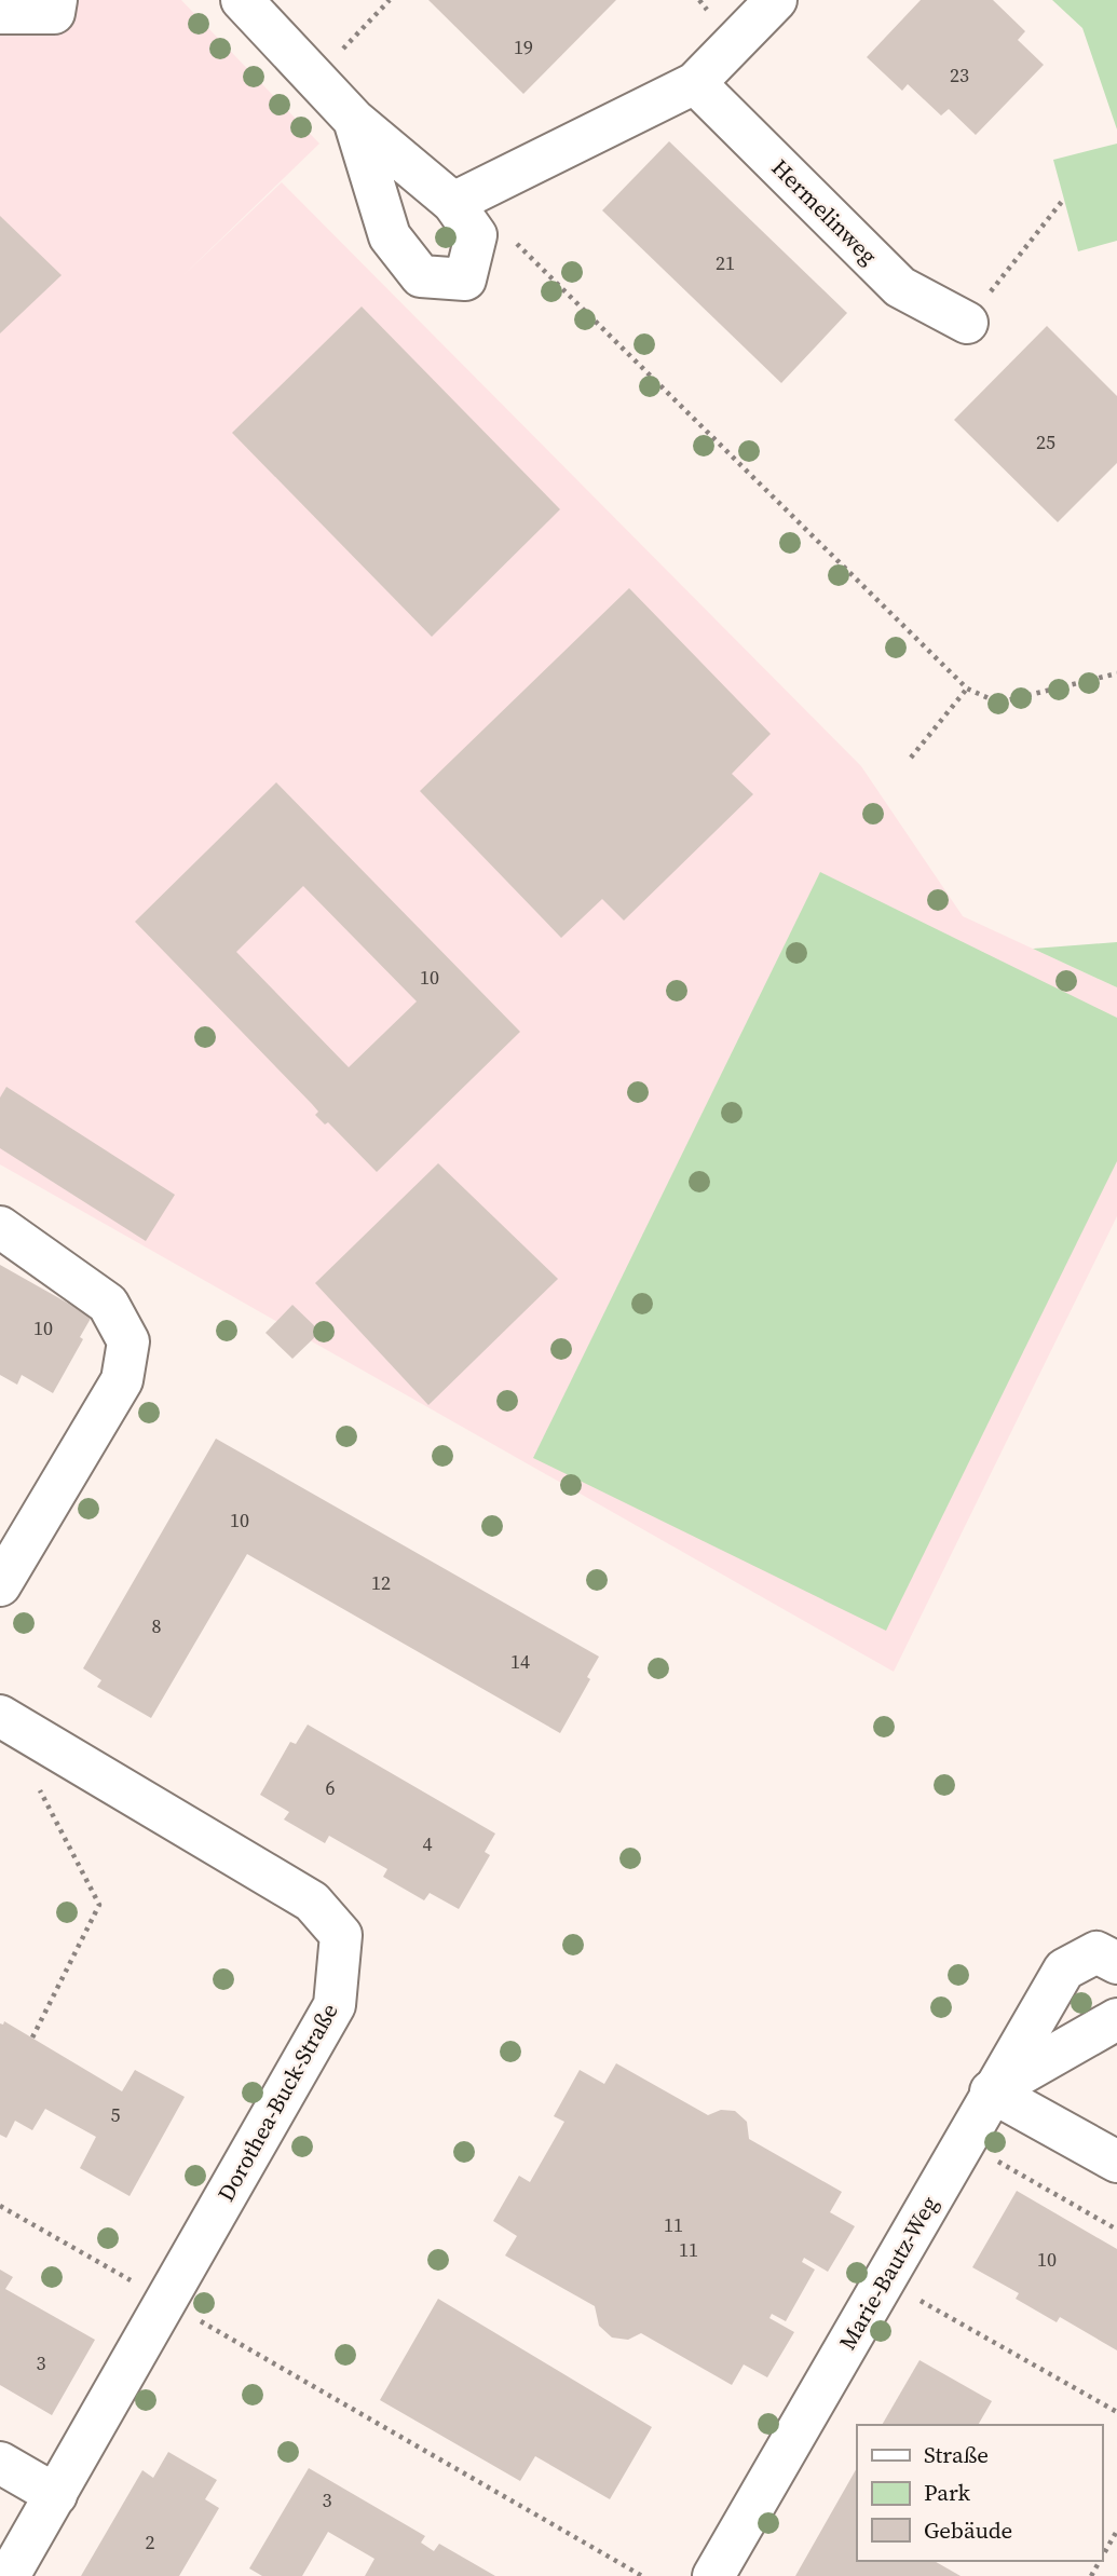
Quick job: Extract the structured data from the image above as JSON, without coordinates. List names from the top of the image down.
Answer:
{
  "streets": {
    "street": ["Hermelinweg", "Dorothea-Buck-Straße", "Marie-Bautz-Weg"]
  },
  "house_numbers": [
    "19",
    "23",
    "21",
    "25",
    "10",
    "10",
    "10",
    "12",
    "8",
    "14",
    "6",
    "4",
    "5",
    "11",
    "11",
    "10",
    "3",
    "3",
    "2"
  ],
  "legend": ["Straße", "Park", "Gebäude"]
}
